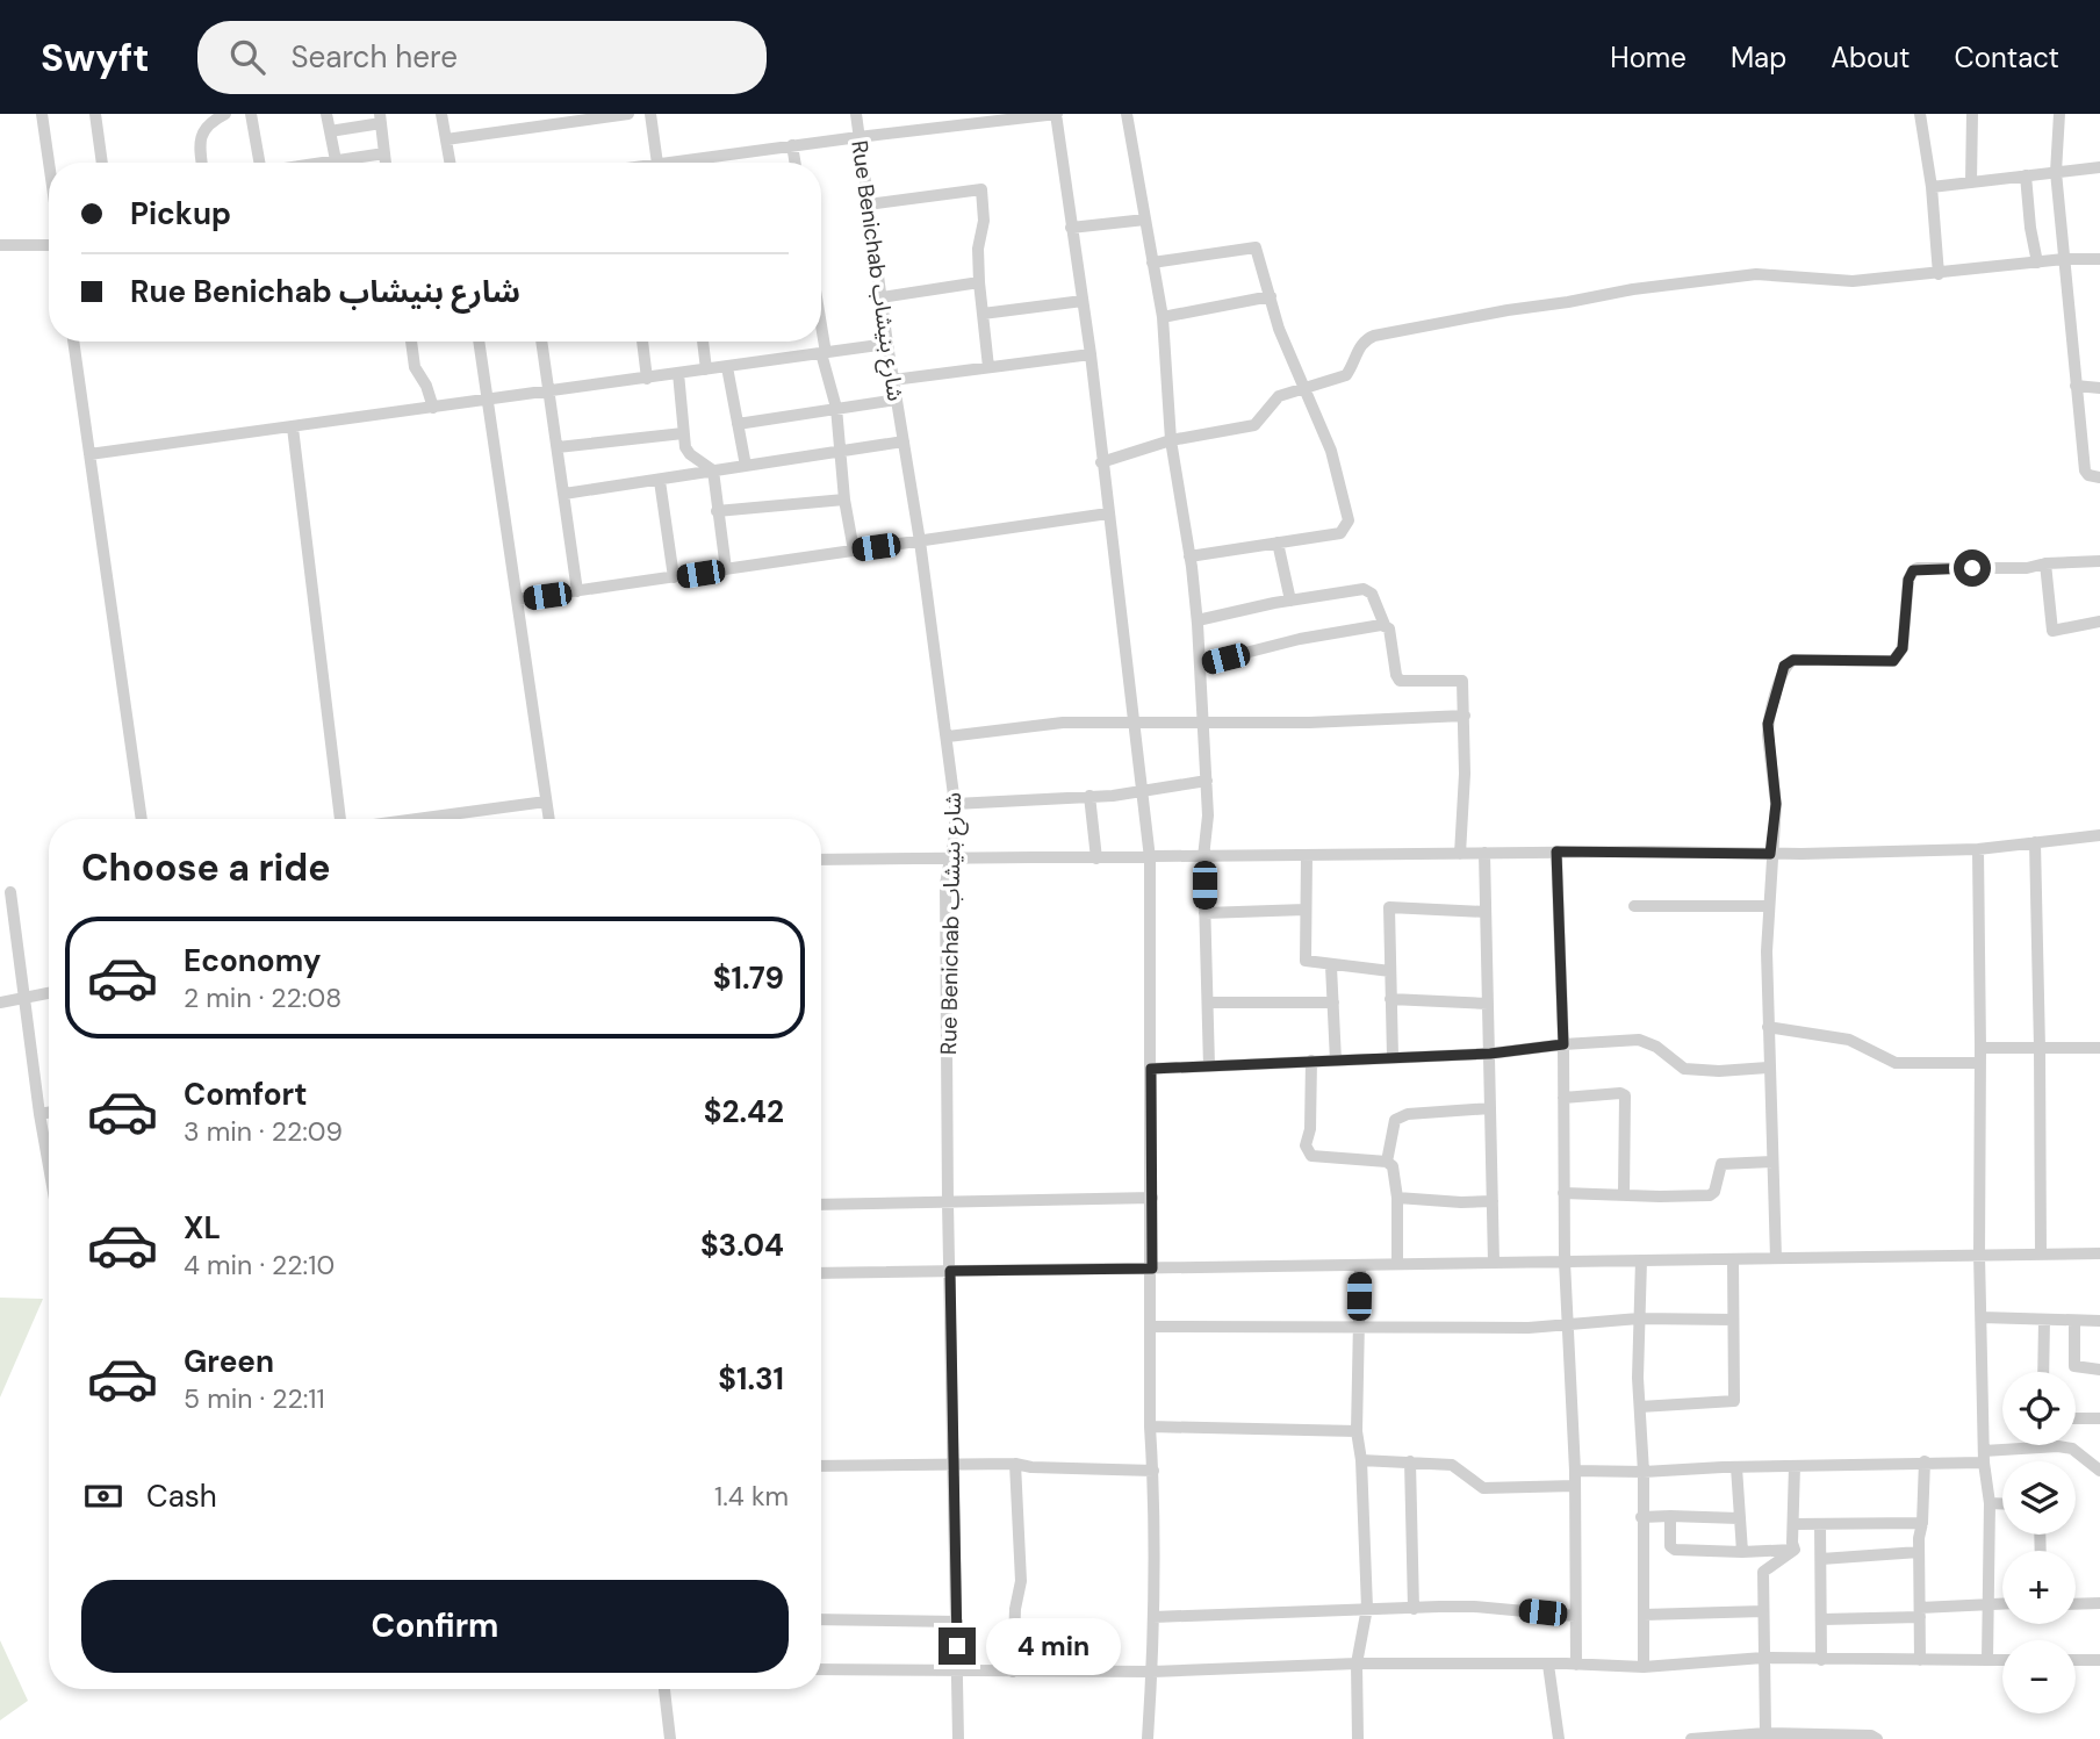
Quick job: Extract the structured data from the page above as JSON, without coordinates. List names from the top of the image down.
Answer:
{
  "streets": {
    "street": ["Rue Benichab شارع بنيشاب"]
  },
  "page": {
    "header": "Swyft",
    "search": "Search here",
    "nav": [
      "Home",
      "Map",
      "About",
      "Contact"
    ],
    "banner": ["Pickup", "Rue Benichab شارع بنيشاب"],
    "heading": "Choose a ride",
    "list": [
      {
        "name": "Economy",
        "note": "2 min · 22:08",
        "value": "$1.79"
      },
      {
        "name": "Comfort",
        "note": "3 min · 22:09",
        "value": "$2.42"
      },
      {
        "name": "XL",
        "note": "4 min · 22:10",
        "value": "$3.04"
      },
      {
        "name": "Green",
        "note": "5 min · 22:11",
        "value": "$1.31"
      }
    ],
    "map_buttons": ["+", "−"],
    "pay": ["Cash", "1.4 km"],
    "buttons": "Confirm",
    "bubble": "4 min"
  }
}
